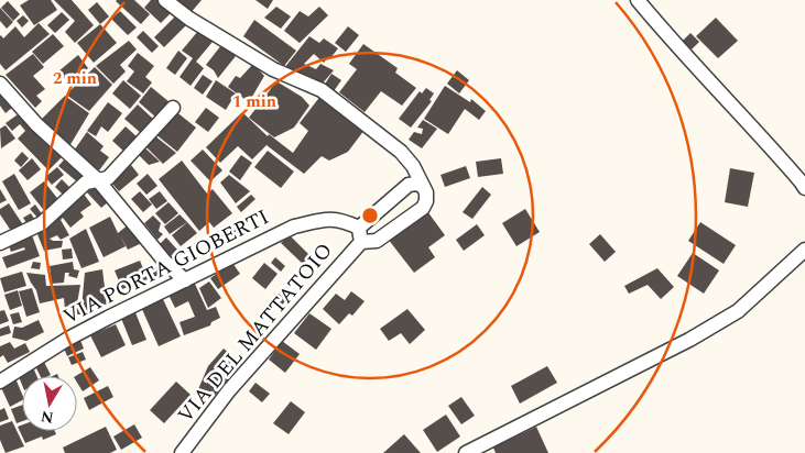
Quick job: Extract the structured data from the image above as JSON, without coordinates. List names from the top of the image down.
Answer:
{
  "streets": {
    "street": ["VIA PORTA GIOBERTI", "VIA DEL MATTATOIO"]
  },
  "crossings": [
    ["VIA PORTA GIOBERTI", "VIA DEL MATTATOIO"]
  ],
  "north": "bottom",
  "rings": ["2 min", "1 min"]
}
